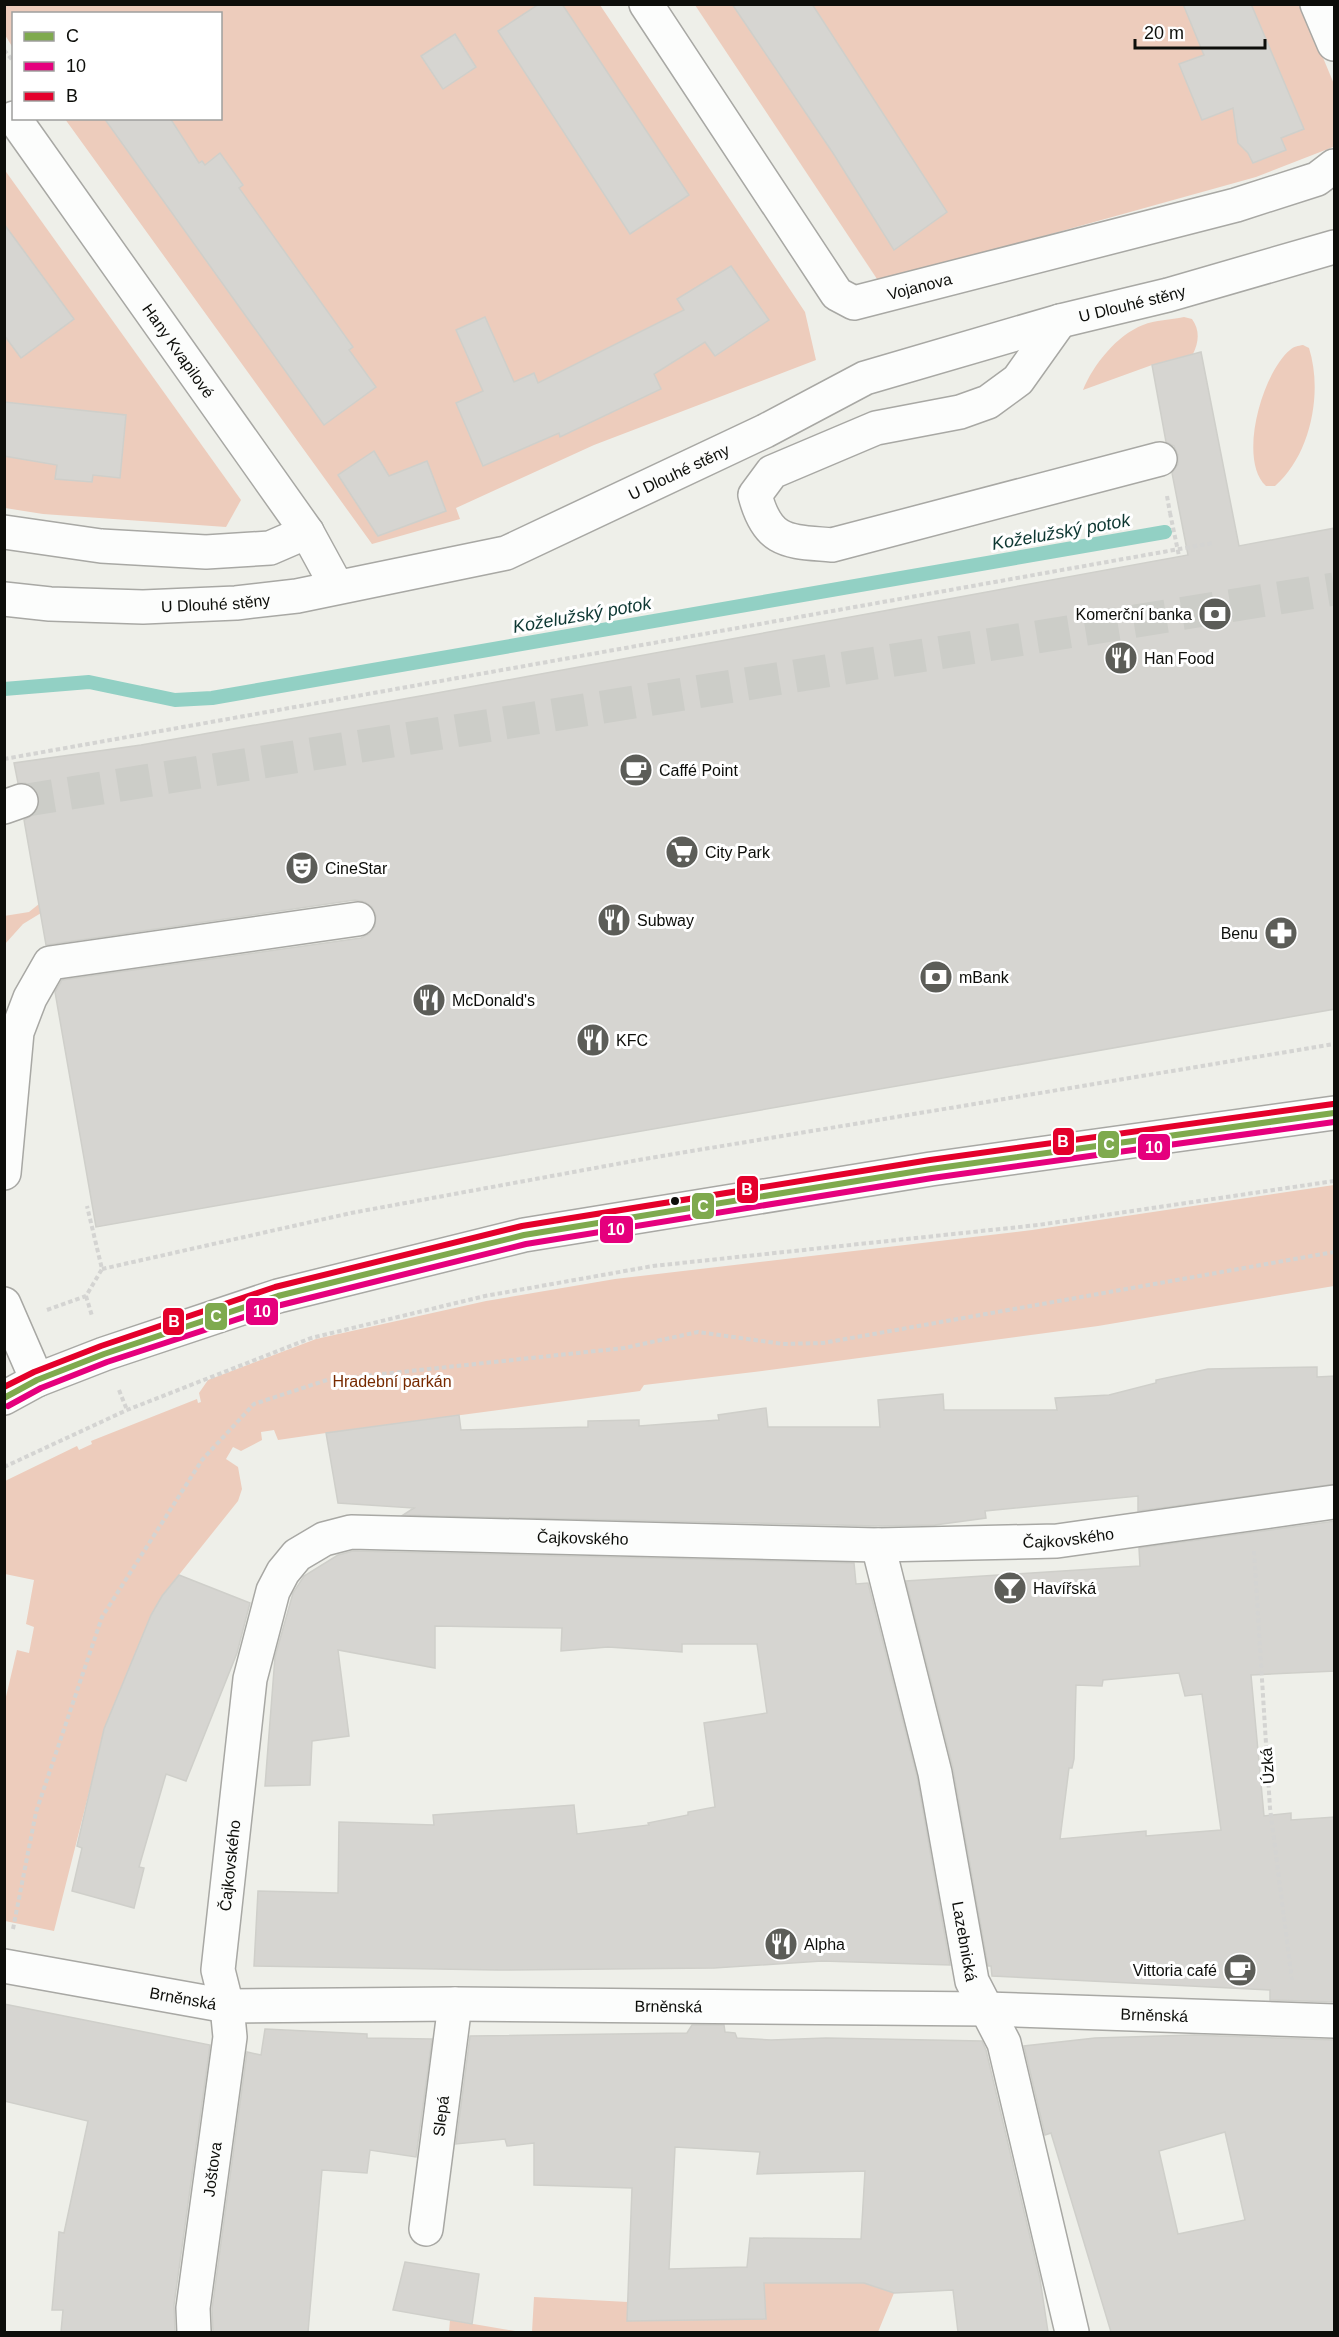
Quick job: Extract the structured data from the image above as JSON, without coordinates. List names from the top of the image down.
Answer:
{
  "streets": {
    "street": [
      "Vojanova",
      "U Dlouhé stěny",
      "Hany Kvapilové",
      "Čajkovského",
      "Lazebnická",
      "Brněnská",
      "Slepá",
      "Joštova"
    ],
    "path": ["Úzká"]
  },
  "crossings": [
    ["U Dlouhé stěny", "Hany Kvapilové"],
    ["Čajkovského", "Úzká"],
    ["Čajkovského", "Lazebnická"],
    ["Čajkovského", "Brněnská"],
    ["Čajkovského", "Joštova"],
    ["Úzká", "Brněnská"],
    ["Lazebnická", "Brněnská"],
    ["Brněnská", "Slepá"],
    ["Brněnská", "Joštova"]
  ],
  "water": ["Koželužský potok"],
  "parks": ["Hradební parkán"],
  "places": {
    "bank": ["Komerční banka", "mBank"],
    "restaurant": [
      "Han Food",
      "Subway",
      "McDonald's",
      "KFC",
      "Alpha"
    ],
    "cafe": ["Caffé Point", "Vittoria café"],
    "supermarket": ["City Park"],
    "theatre": ["CineStar"],
    "pharmacy": ["Benu"],
    "bar": ["Havířská"]
  },
  "lines": ["transit line B", "transit line C", "transit line 10"],
  "legend": ["C", "10", "B"],
  "scale_bar": "20 m"
}
